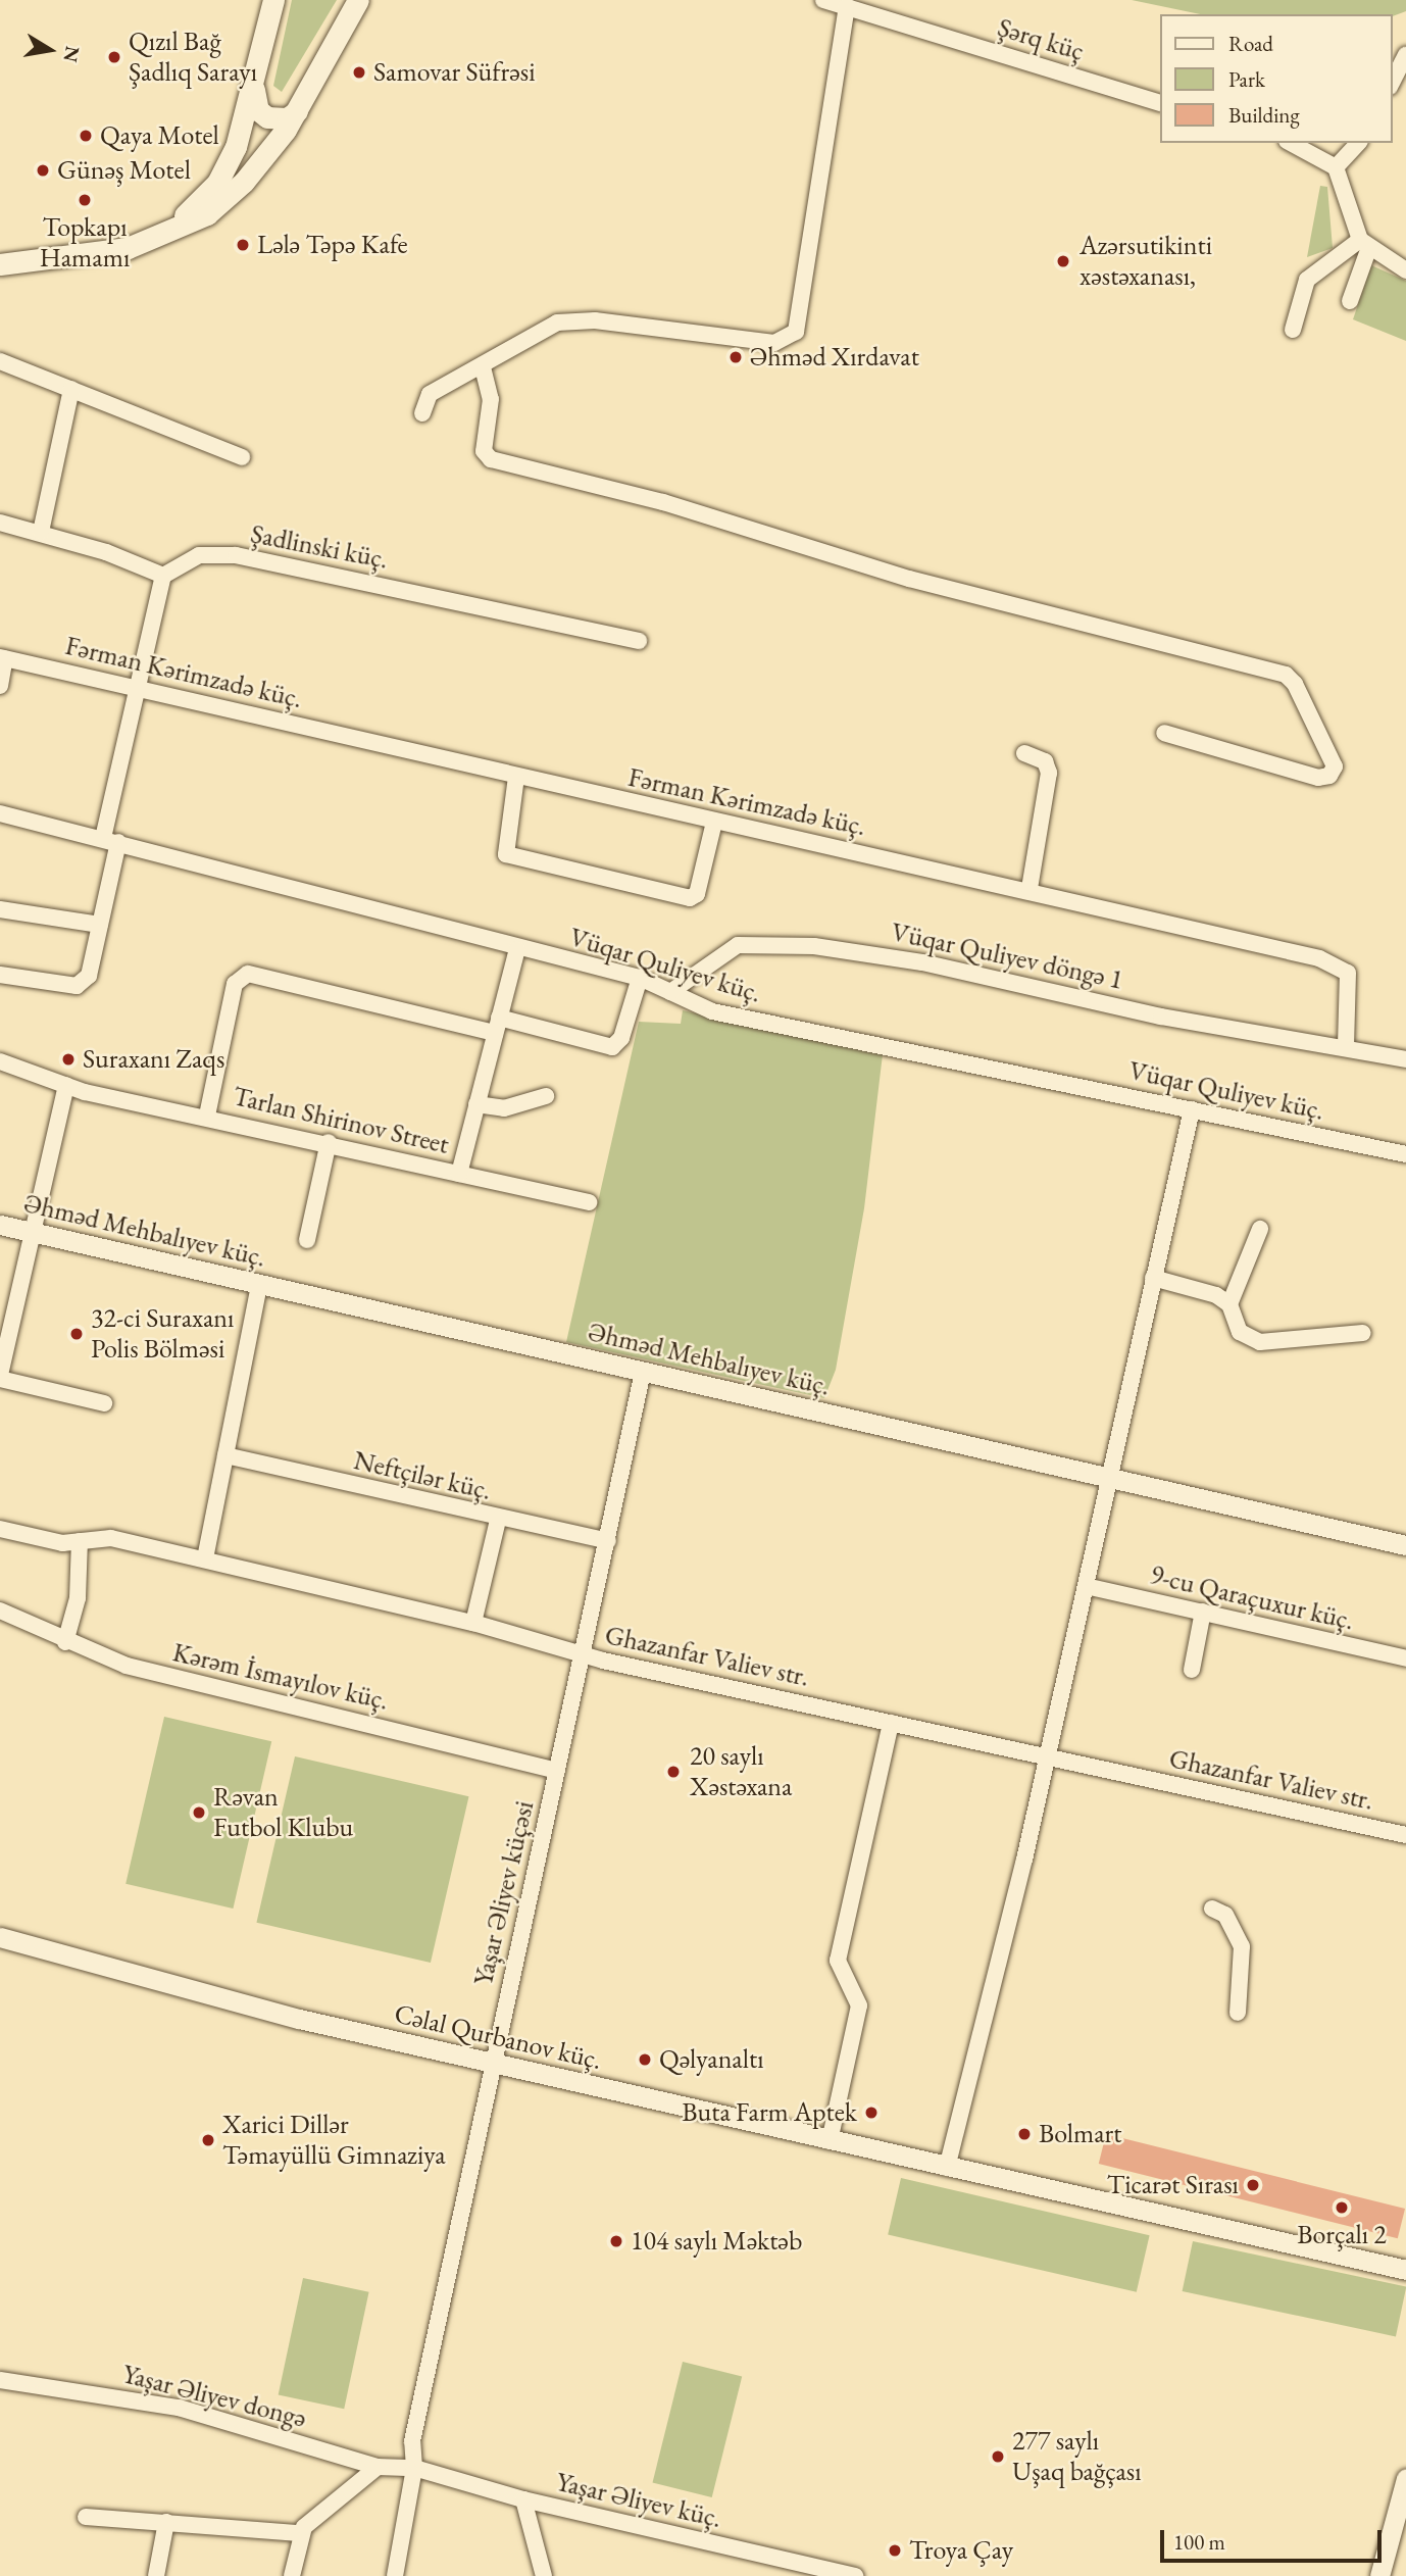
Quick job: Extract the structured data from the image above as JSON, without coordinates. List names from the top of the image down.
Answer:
{
  "streets": {
    "street": [
      "Şərq küç",
      "Şadlinski küç.",
      "Fərman Kərimzadə küç.",
      "Vüqar Quliyev döngə 1",
      "Vüqar Quliyev küç.",
      "Tarlan Shirinov Street",
      "Əhməd Mehbalıyev küç.",
      "Neftçilər küç.",
      "9-cu Qaraçuxur küç.",
      "Ghazanfar Valiev str.",
      "Kərəm İsmayılov küç.",
      "Yaşar Əliyev küçəsi",
      "Cəlal Qurbanov küç.",
      "Yaşar Əliyev dongə",
      "Yaşar Əliyev küç."
    ]
  },
  "crossings": [
    ["Fərman Kərimzadə küç.", "Vüqar Quliyev döngə 1"],
    ["Vüqar Quliyev döngə 1", "Vüqar Quliyev küç."],
    ["Əhməd Mehbalıyev küç.", "Yaşar Əliyev küçəsi"],
    ["Neftçilər küç.", "Yaşar Əliyev küçəsi"],
    ["Ghazanfar Valiev str.", "Yaşar Əliyev küçəsi"],
    ["Kərəm İsmayılov küç.", "Yaşar Əliyev küçəsi"],
    ["Yaşar Əliyev küçəsi", "Cəlal Qurbanov küç."],
    ["Yaşar Əliyev küçəsi", "Yaşar Əliyev dongə"],
    ["Yaşar Əliyev küçəsi", "Yaşar Əliyev küç."],
    ["Yaşar Əliyev dongə", "Yaşar Əliyev küç."]
  ],
  "places": [
    "Qızıl Bağ Şadlıq Sarayı",
    "Samovar Süfrəsi",
    "Qaya Motel",
    "Günəş Motel",
    "Topkapı Hamamı",
    "Lələ Təpə Kafe",
    "Azərsutikinti xəstəxanası,",
    "Əhməd Xırdavat",
    "Suraxanı Zaqs",
    "32-ci Suraxanı Polis Bölməsi",
    "20 saylı Xəstəxana",
    "Rəvan Futbol Klubu",
    "Qəlyanaltı",
    "Buta Farm Aptek",
    "Bolmart",
    "Xarici Dillər Təmayüllü Gimnaziya",
    "Ticarət Sırası",
    "Borçalı 2",
    "104 saylı Məktəb",
    "277 saylı Uşaq bağçası",
    "Troya Çay"
  ],
  "legend": ["Road", "Park", "Building"],
  "scale_bar": "100 m",
  "north": "right"
}
